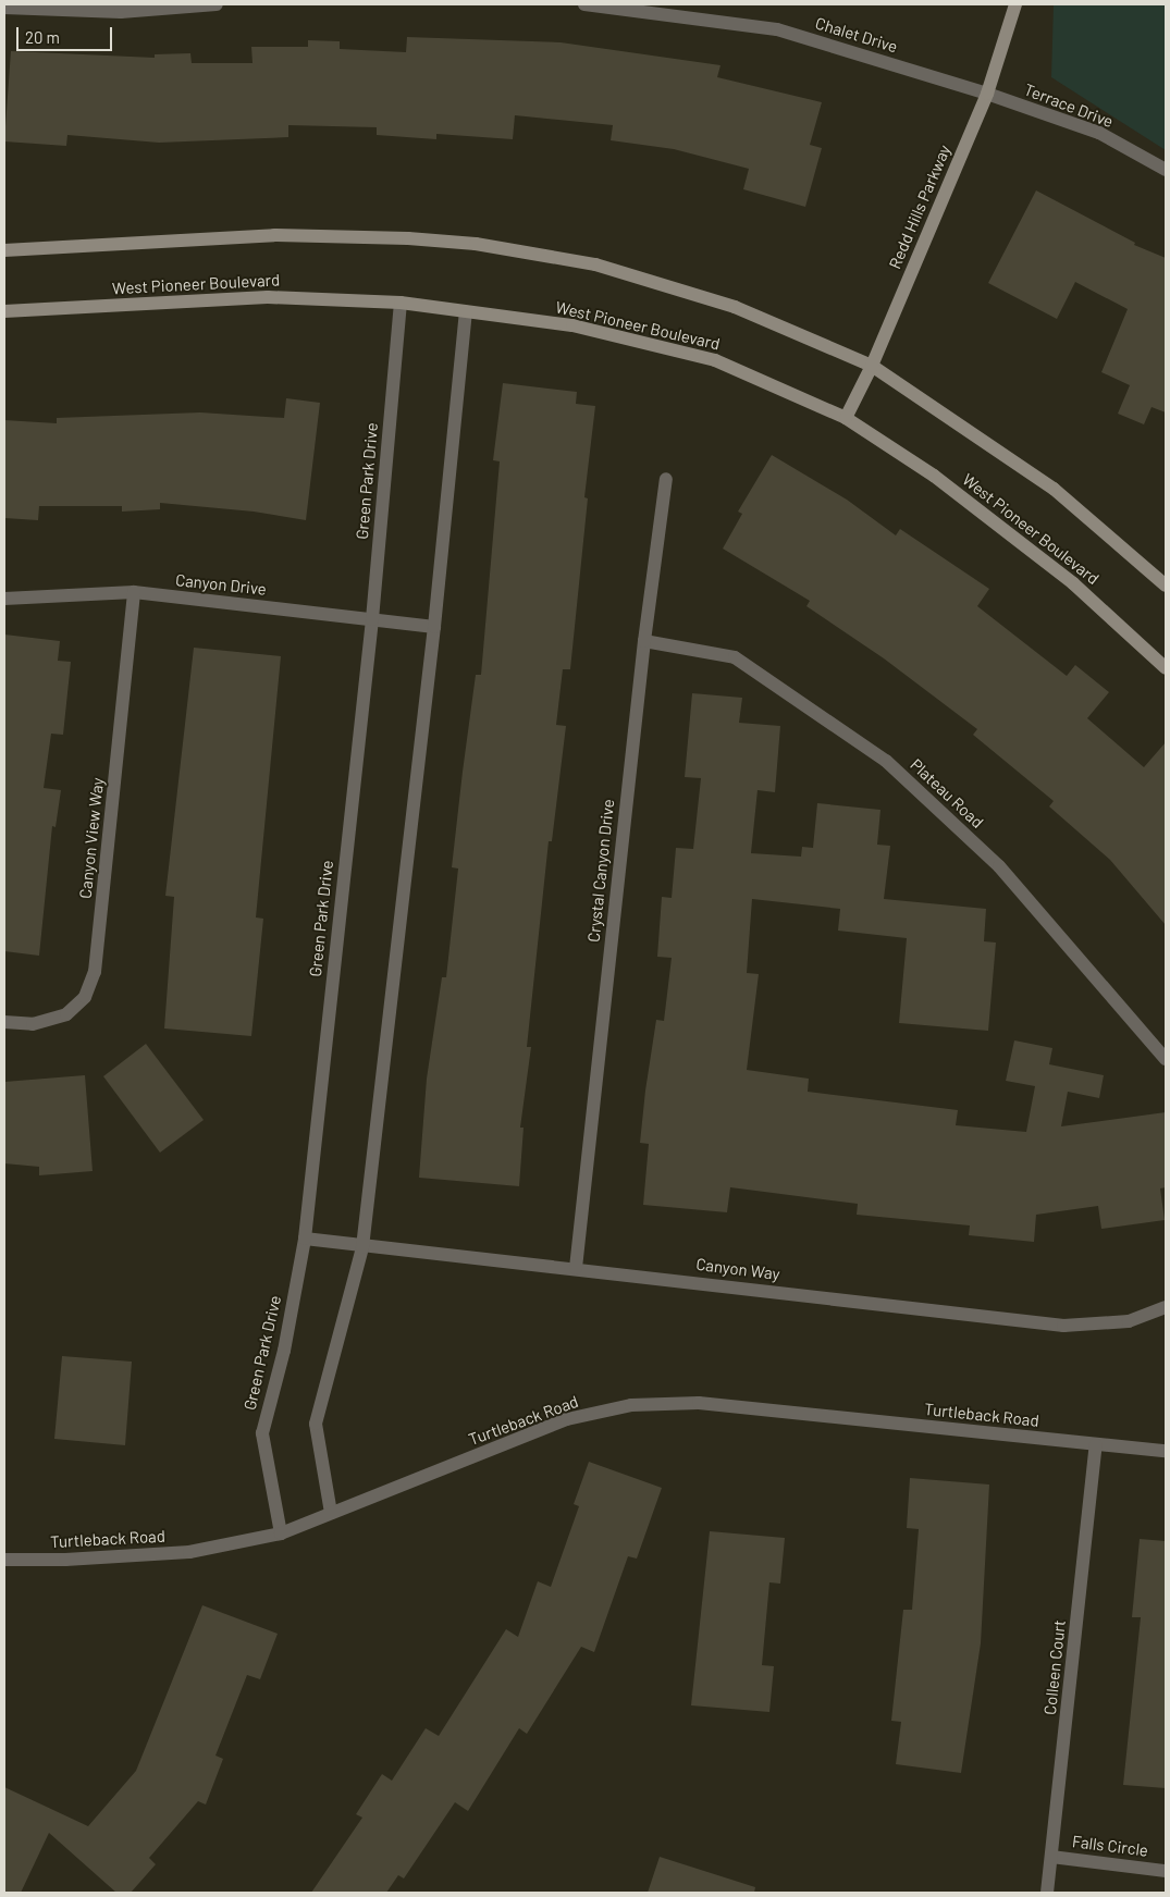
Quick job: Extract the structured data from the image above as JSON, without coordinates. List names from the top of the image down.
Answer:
{
  "streets": {
    "main road": ["Redd Hills Parkway", "West Pioneer Boulevard"],
    "street": [
      "Chalet Drive",
      "Terrace Drive",
      "Green Park Drive",
      "Canyon Drive",
      "Plateau Road",
      "Canyon View Way",
      "Crystal Canyon Drive",
      "Canyon Way",
      "Turtleback Road",
      "Colleen Court",
      "Falls Circle"
    ]
  },
  "crossings": [
    ["Chalet Drive", "Terrace Drive"],
    ["Chalet Drive", "Redd Hills Parkway"],
    ["Terrace Drive", "Redd Hills Parkway"],
    ["Redd Hills Parkway", "West Pioneer Boulevard"],
    ["West Pioneer Boulevard", "Green Park Drive"],
    ["Green Park Drive", "Canyon Drive"],
    ["Green Park Drive", "Canyon Way"],
    ["Green Park Drive", "Turtleback Road"],
    ["Canyon Drive", "Canyon View Way"],
    ["Plateau Road", "Crystal Canyon Drive"],
    ["Crystal Canyon Drive", "Canyon Way"],
    ["Turtleback Road", "Colleen Court"],
    ["Colleen Court", "Falls Circle"]
  ],
  "scale_bar": "20 m"
}
